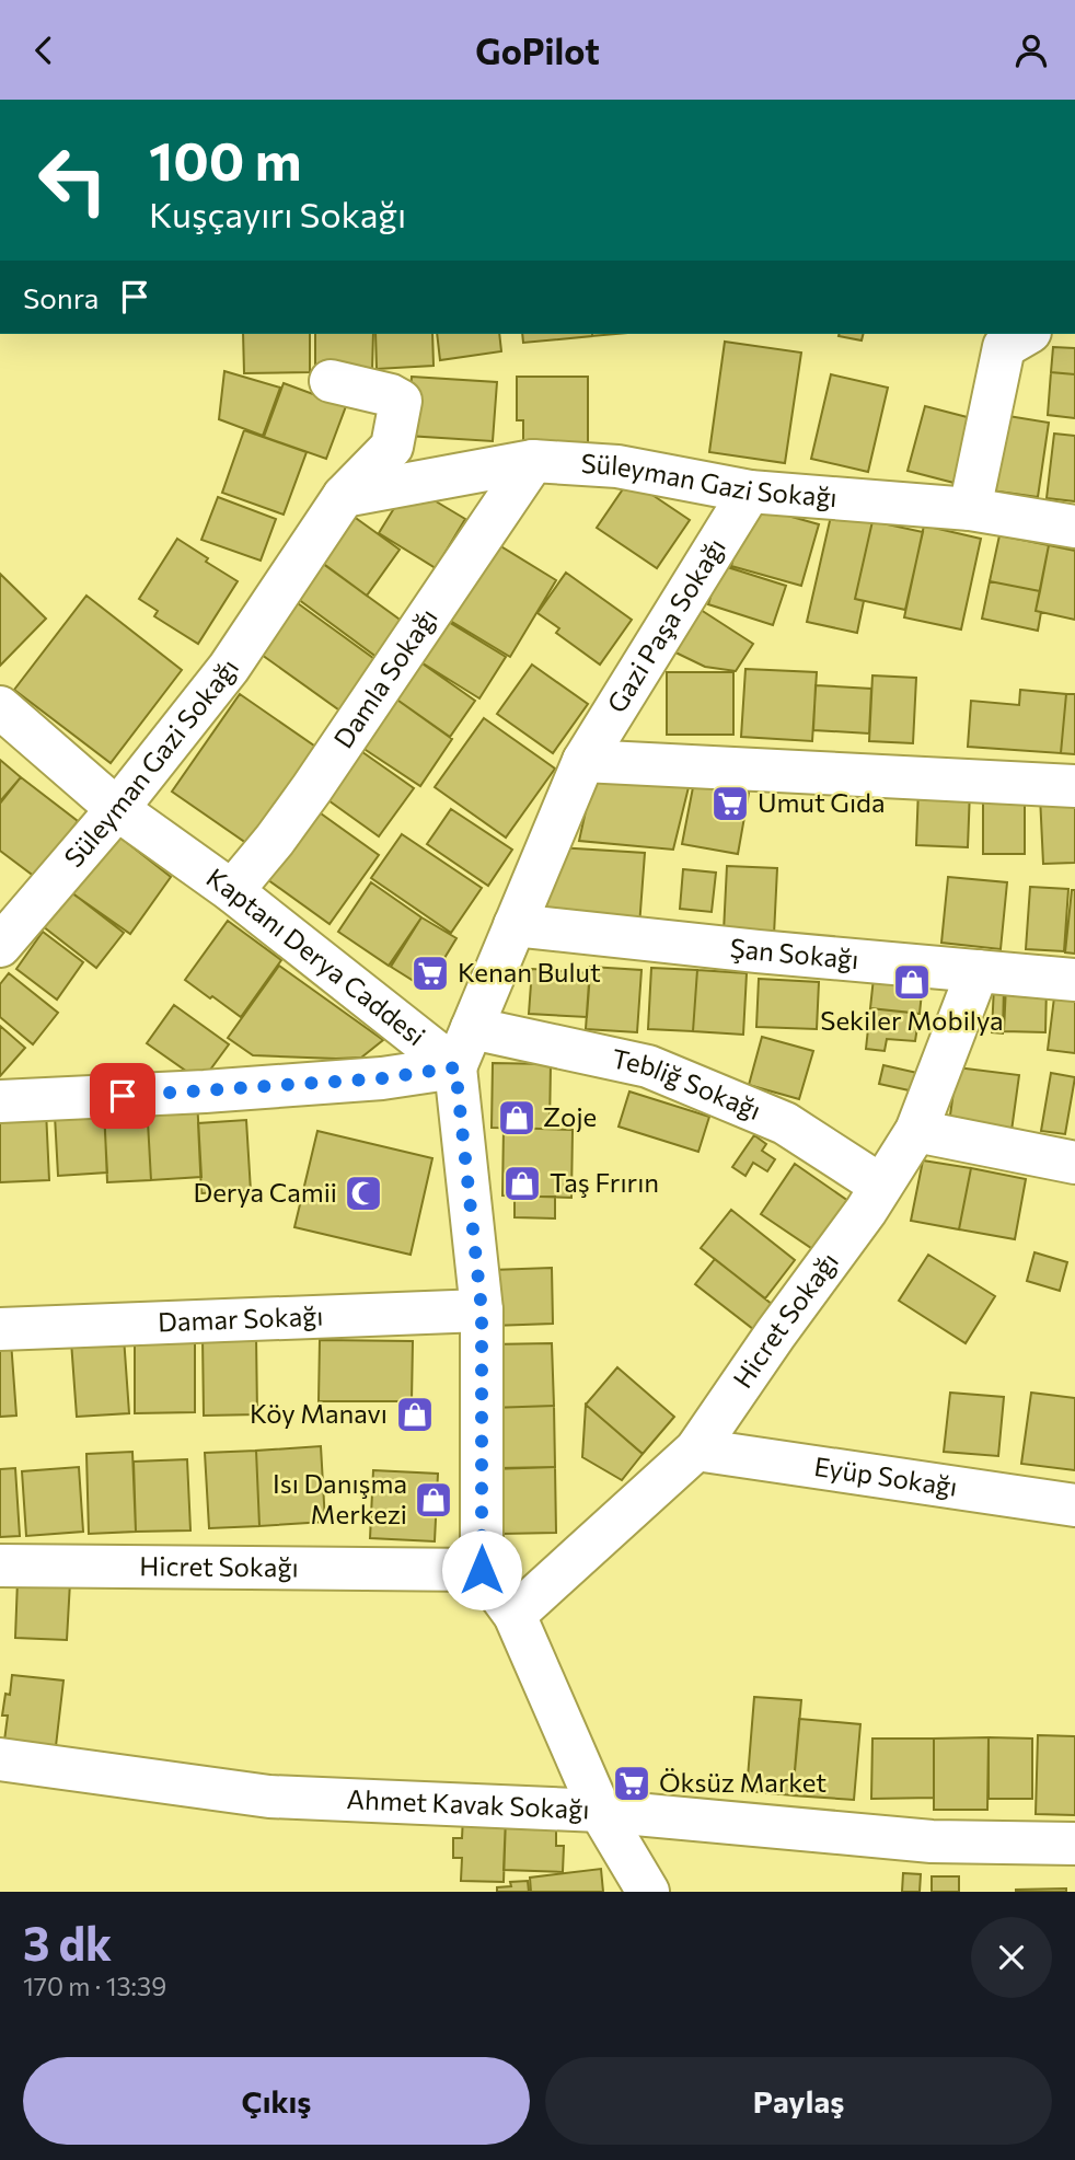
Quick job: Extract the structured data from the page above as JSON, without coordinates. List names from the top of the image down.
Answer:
{
  "streets": {
    "street": [
      "Süleyman Gazi Sokağı",
      "Gazi Paşa Sokağı",
      "Damla Sokağı",
      "Şan Sokağı",
      "Kaptanı Derya Caddesi",
      "Tebliğ Sokağı",
      "Damar Sokağı",
      "Hicret Sokağı",
      "Eyüp Sokağı",
      "Ahmet Kavak Sokağı"
    ]
  },
  "crossings": [
    ["Süleyman Gazi Sokağı", "Gazi Paşa Sokağı"],
    ["Süleyman Gazi Sokağı", "Damla Sokağı"],
    ["Süleyman Gazi Sokağı", "Kaptanı Derya Caddesi"],
    ["Gazi Paşa Sokağı", "Şan Sokağı"],
    ["Gazi Paşa Sokağı", "Kaptanı Derya Caddesi"],
    ["Gazi Paşa Sokağı", "Tebliğ Sokağı"],
    ["Damla Sokağı", "Kaptanı Derya Caddesi"],
    ["Şan Sokağı", "Hicret Sokağı"],
    ["Tebliğ Sokağı", "Hicret Sokağı"],
    ["Hicret Sokağı", "Eyüp Sokağı"]
  ],
  "places": {
    "supermarket": ["Umut Gıda", "Kenan Bulut", "Öksüz Market"],
    "shop": [
      "Sekiler Mobilya",
      "Zoje",
      "Taş Frırın",
      "Köy Manavı",
      "Isı Danışma Merkezi"
    ],
    "mosque": ["Derya Camii"]
  },
  "page": {
    "header": "GoPilot",
    "turn": ["100 m", "Kuşçayırı Sokağı"],
    "then": "Sonra",
    "heading": ["3 dk", "170 m · 13:39"],
    "buttons": ["Çıkış", "Paylaş"]
  }
}
